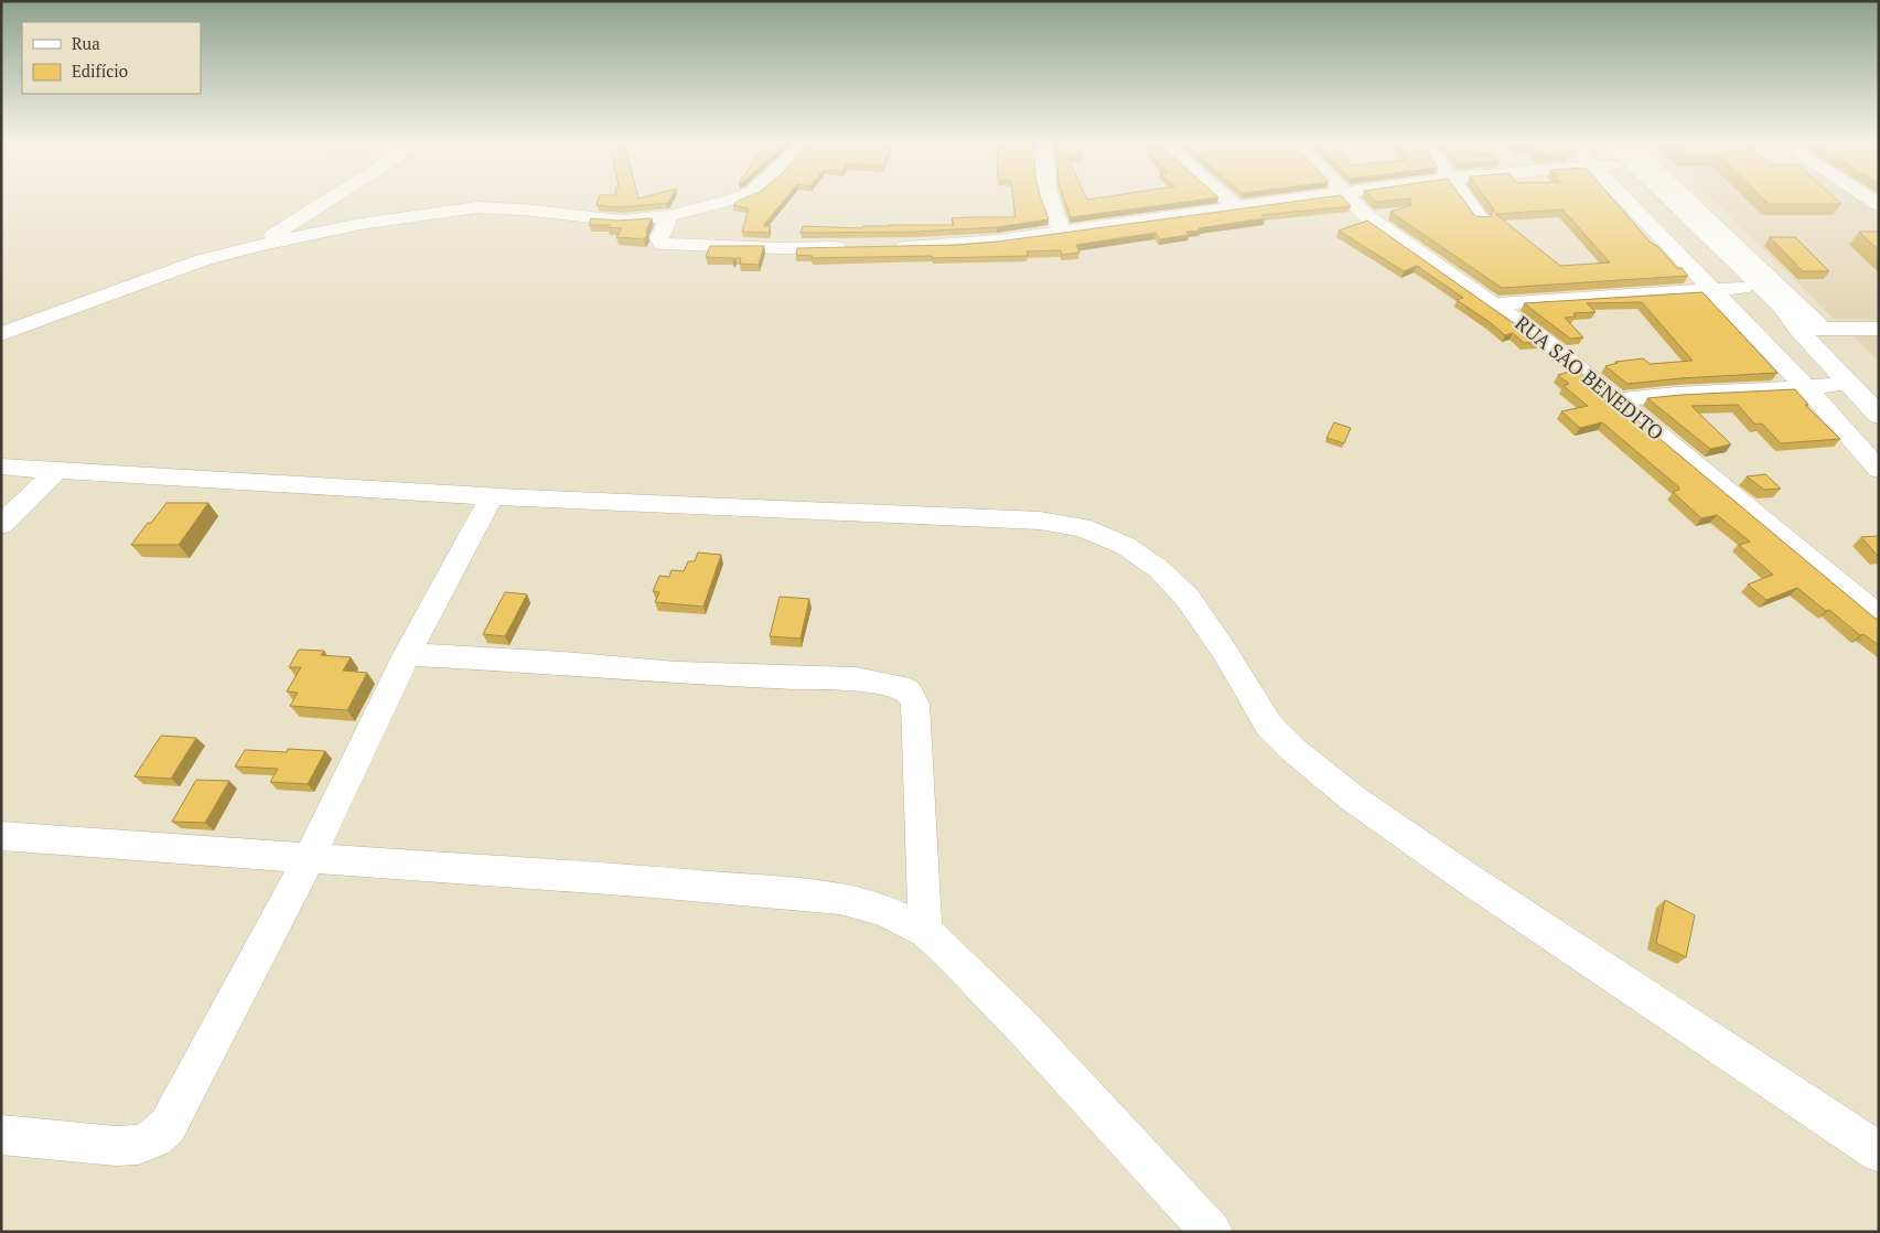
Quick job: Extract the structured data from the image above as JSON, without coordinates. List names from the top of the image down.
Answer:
{
  "streets": {
    "street": ["RUA SÃO BENEDITO"]
  },
  "legend": ["Rua", "Edifício"]
}
